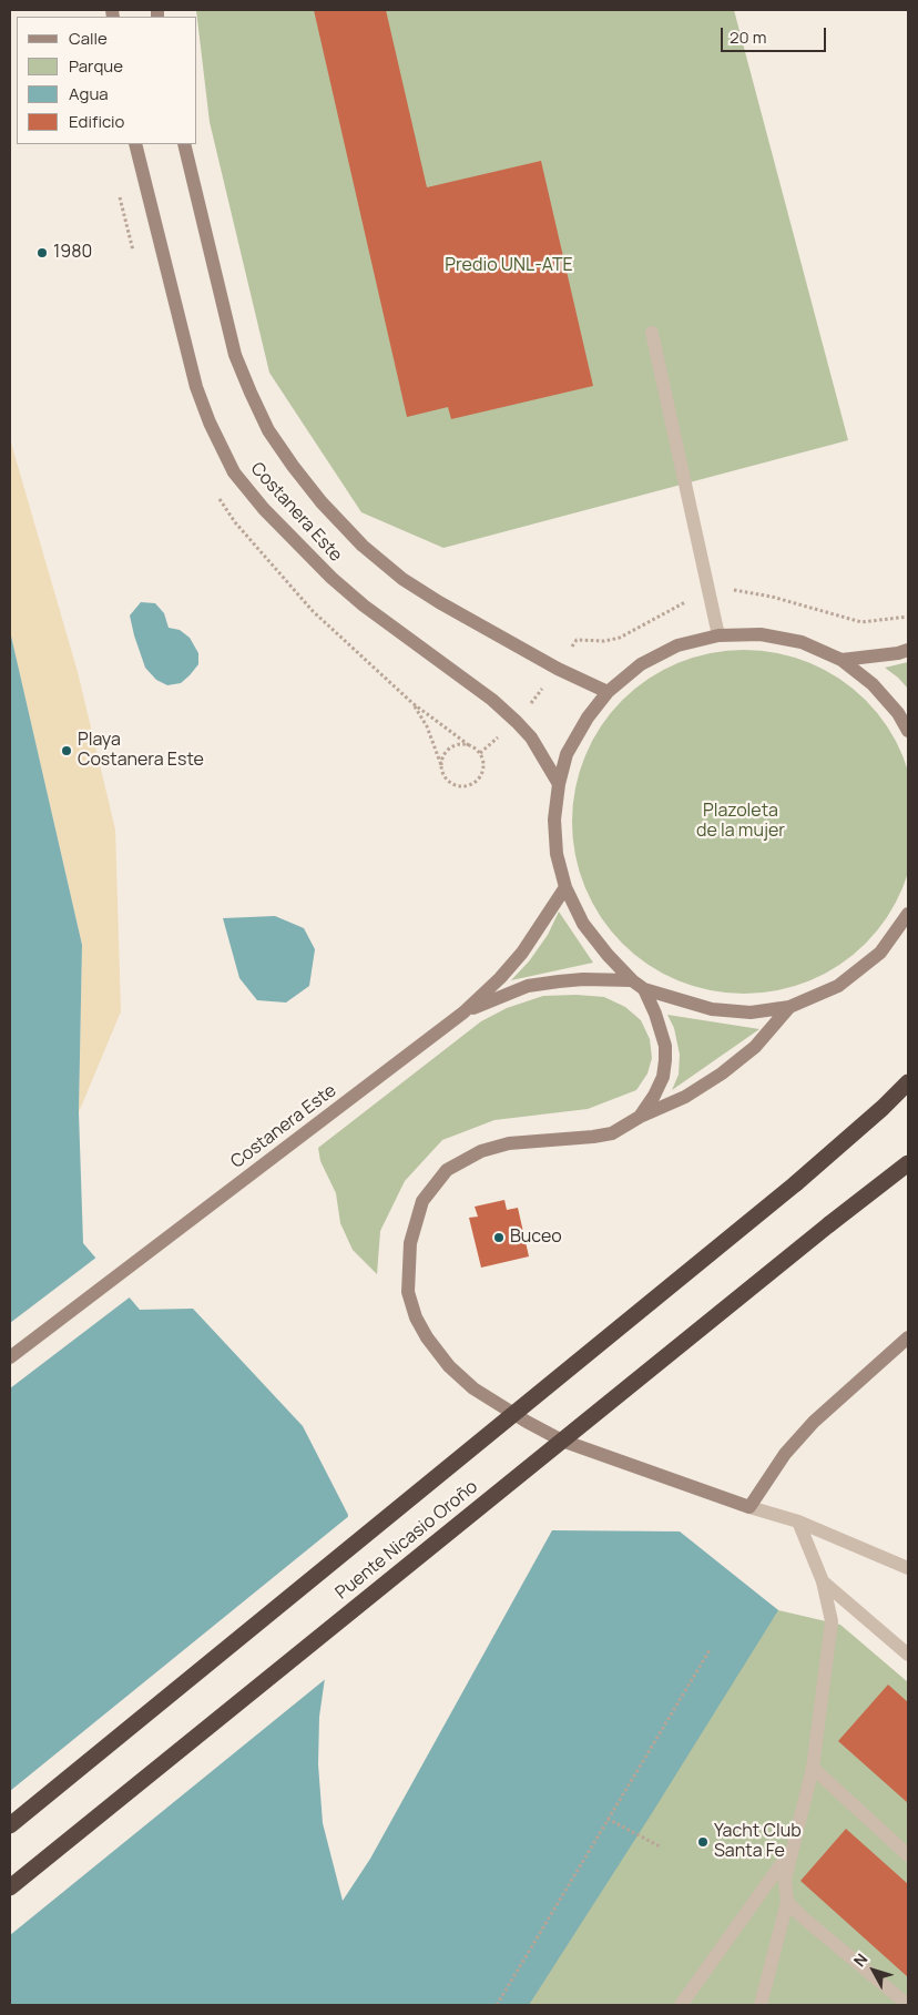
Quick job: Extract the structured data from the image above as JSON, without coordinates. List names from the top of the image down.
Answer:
{
  "streets": {
    "highway": ["Puente Nicasio Oroño"],
    "main road": ["Costanera Este"]
  },
  "parks": ["Predio UNL-ATE", "Plazoleta de la mujer"],
  "places": [
    "1980",
    "Playa Costanera Este",
    "Buceo",
    "Yacht Club Santa Fe"
  ],
  "legend": [
    "Calle",
    "Parque",
    "Agua",
    "Edificio"
  ],
  "scale_bar": "20 m",
  "north": "top left"
}
